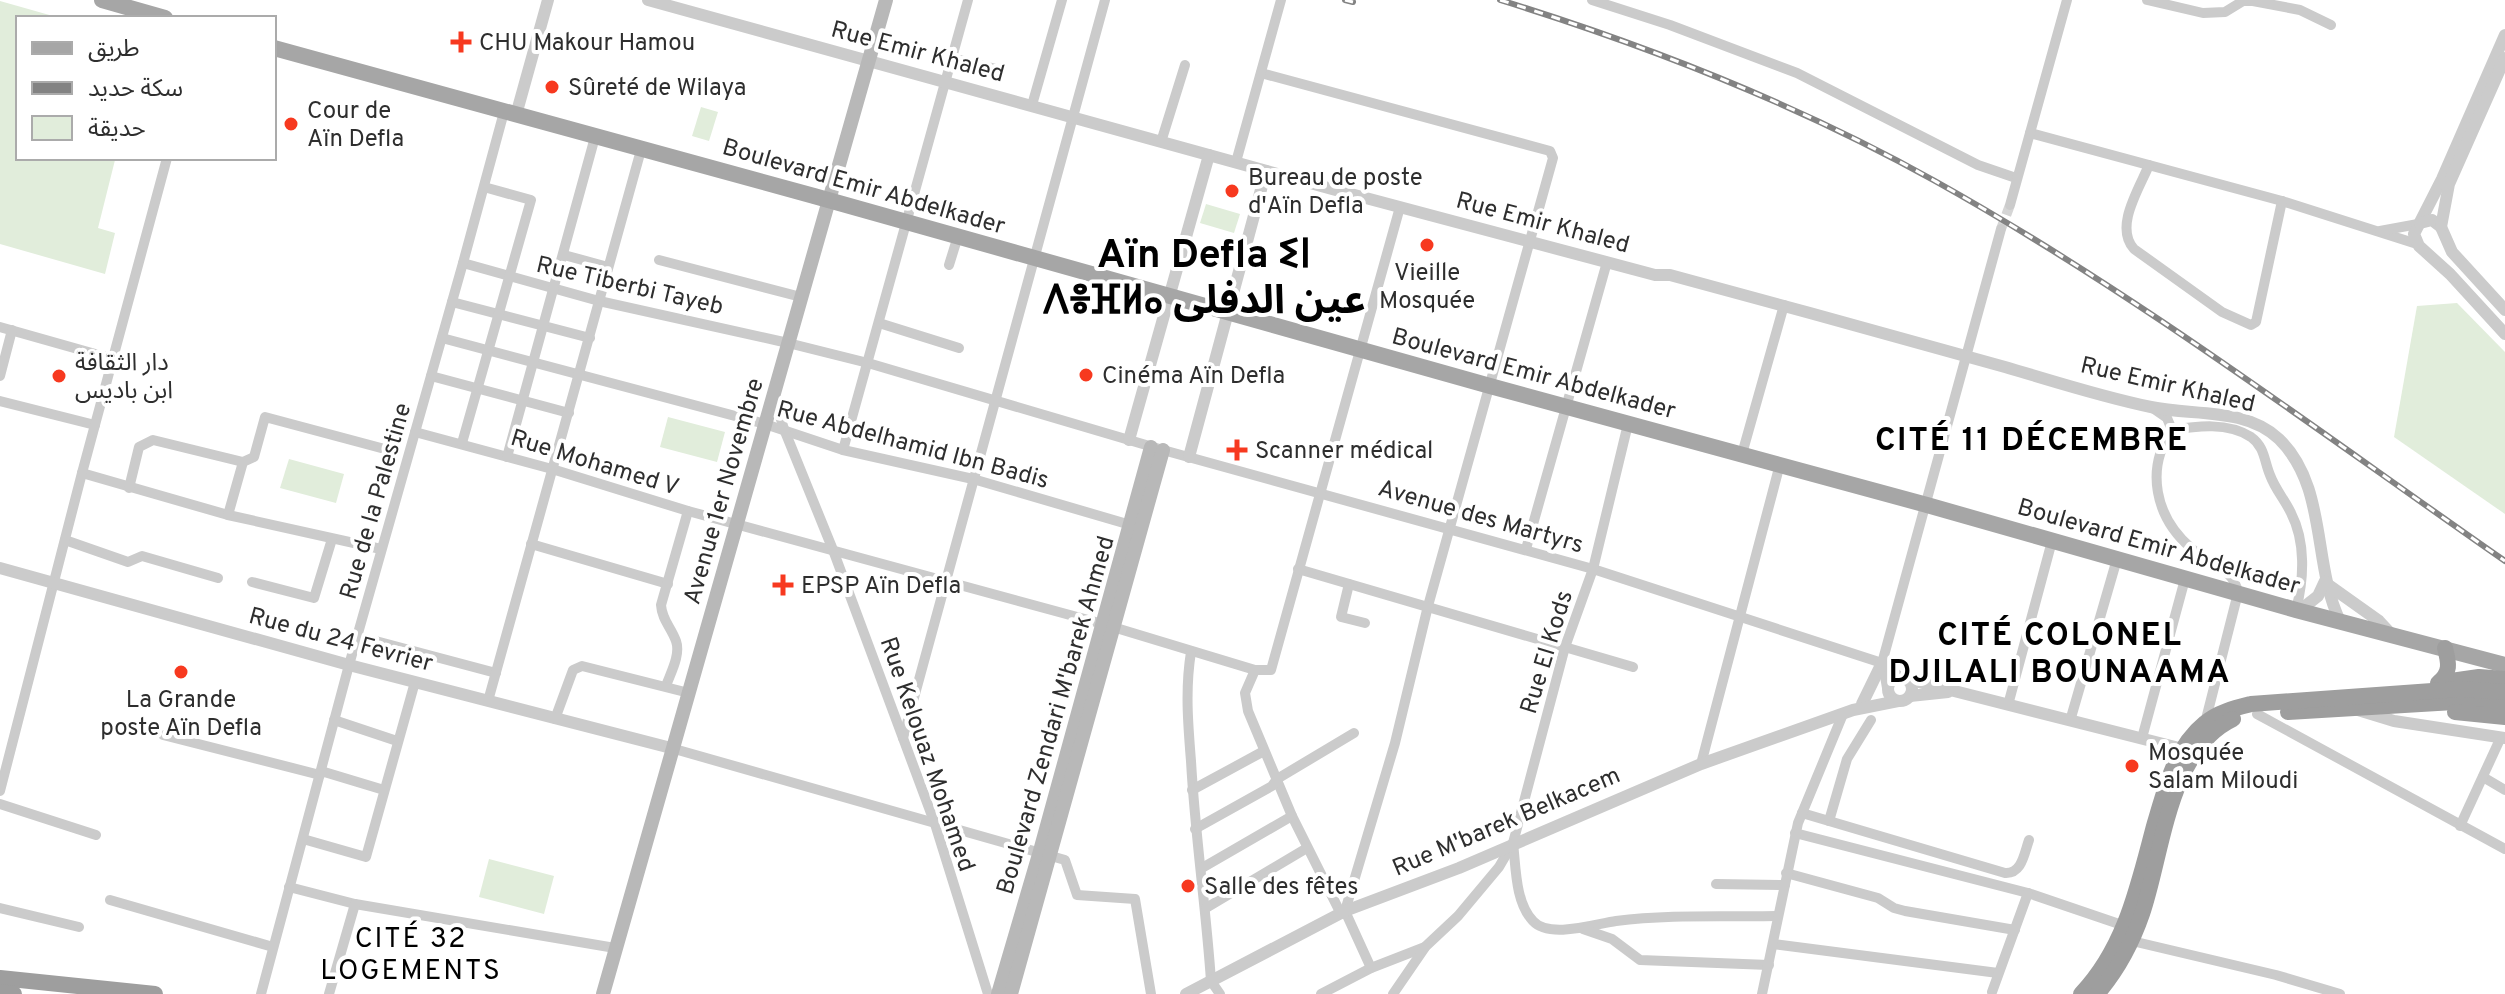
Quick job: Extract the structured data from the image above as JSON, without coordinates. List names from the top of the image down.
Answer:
{
  "streets": {
    "main road": ["Boulevard Emir Abdelkader", "Avenue 1er Novembre", "Boulevard Zendari M'barek Ahmed"],
    "street": [
      "Rue Emir Khaled",
      "Rue Tiberbi Tayeb",
      "Rue Abdelhamid Ibn Badis",
      "Rue Mohamed V",
      "Rue de la Palestine",
      "Avenue des Martyrs",
      "Rue du 24 Fevrier",
      "Rue El Kods",
      "Rue Kelouaz Mohamed",
      "Rue M'barek Belkacem"
    ]
  },
  "crossings": [
    ["Rue Emir Khaled", "Boulevard Emir Abdelkader"],
    ["Rue Emir Khaled", "Avenue 1er Novembre"],
    ["Boulevard Emir Abdelkader", "Avenue 1er Novembre"],
    ["Boulevard Emir Abdelkader", "Rue de la Palestine"],
    ["Boulevard Emir Abdelkader", "Rue El Kods"],
    ["Rue Tiberbi Tayeb", "Avenue 1er Novembre"],
    ["Rue Tiberbi Tayeb", "Rue de la Palestine"],
    ["Rue Tiberbi Tayeb", "Avenue des Martyrs"],
    ["Rue Abdelhamid Ibn Badis", "Avenue 1er Novembre"],
    ["Rue Abdelhamid Ibn Badis", "Rue de la Palestine"],
    ["Rue Abdelhamid Ibn Badis", "Boulevard Zendari M'barek Ahmed"],
    ["Rue Abdelhamid Ibn Badis", "Rue Kelouaz Mohamed"],
    ["Rue Mohamed V", "Avenue 1er Novembre"],
    ["Rue Mohamed V", "Rue de la Palestine"],
    ["Rue Mohamed V", "Boulevard Zendari M'barek Ahmed"],
    ["Rue Mohamed V", "Rue Kelouaz Mohamed"],
    ["Avenue 1er Novembre", "Avenue des Martyrs"],
    ["Avenue 1er Novembre", "Rue du 24 Fevrier"],
    ["Avenue 1er Novembre", "Rue Kelouaz Mohamed"],
    ["Rue de la Palestine", "Rue du 24 Fevrier"],
    ["Avenue des Martyrs", "Rue El Kods"],
    ["Avenue des Martyrs", "Boulevard Zendari M'barek Ahmed"],
    ["Avenue des Martyrs", "Rue M'barek Belkacem"],
    ["Rue El Kods", "Rue M'barek Belkacem"]
  ],
  "districts": [
    "Aïn Defla ⵉⵏ ⴷⴻⴼⵍⴰ عين الدفلى",
    "CITÉ 11 DÉCEMBRE",
    "CITÉ COLONEL DJILALI BOUNAAMA",
    "CITÉ 32 LOGEMENTS"
  ],
  "places": {
    "health": ["CHU Makour Hamou", "Scanner médical", "EPSP Aïn Defla"],
    "other": [
      "Sûreté de Wilaya",
      "Cour de Aïn Defla",
      "Bureau de poste d'Aïn Defla",
      "Vieille Mosquée",
      "Cinéma Aïn Defla",
      "دار الثقافة ابن باديس",
      "La Grande poste Aïn Defla",
      "Mosquée Salam Miloudi",
      "Salle des fêtes"
    ]
  },
  "legend": ["طريق", "سكة حديد", "حديقة"]
}
